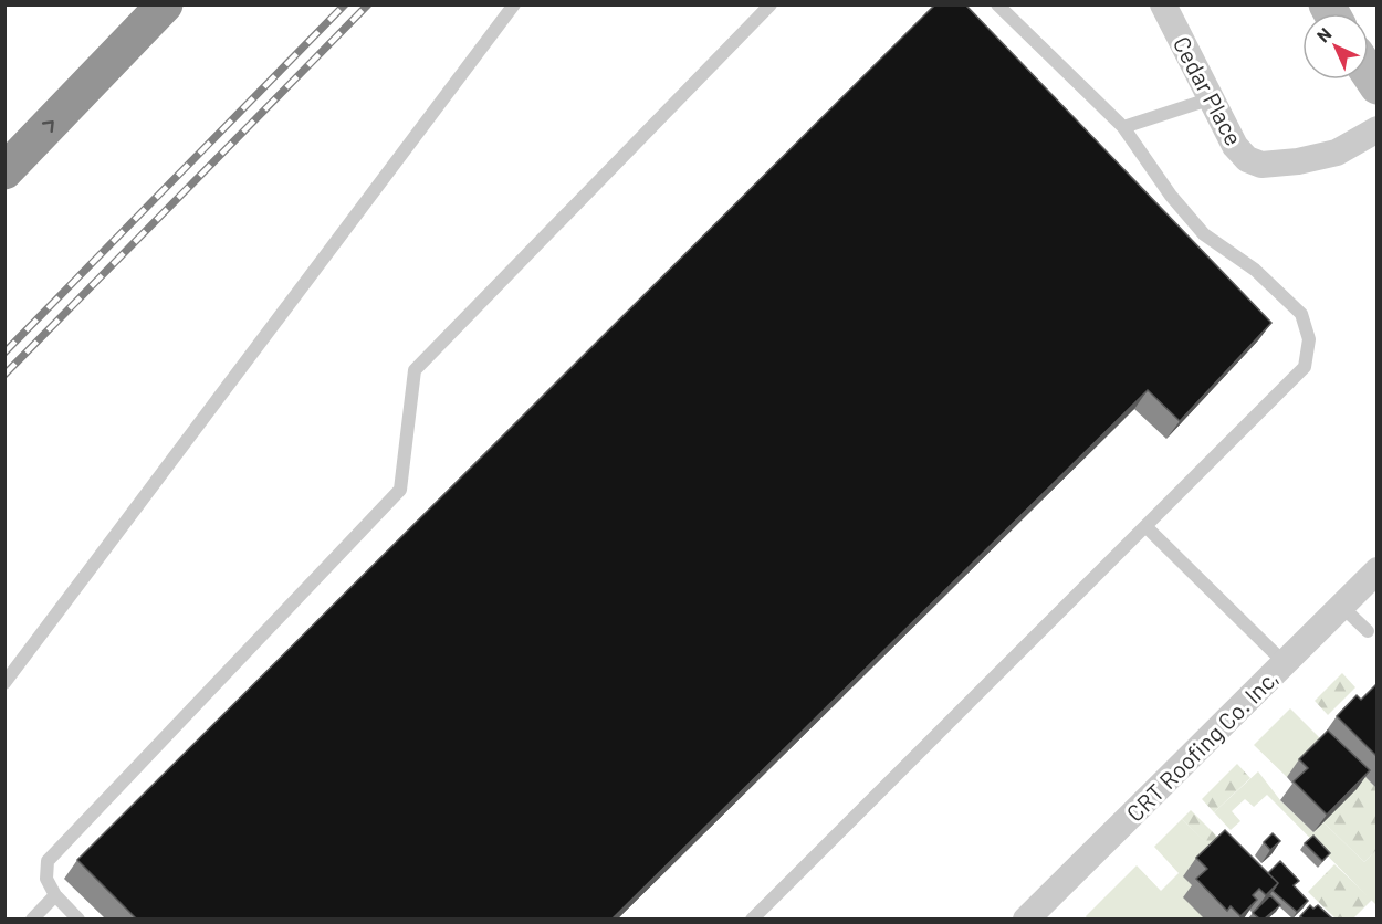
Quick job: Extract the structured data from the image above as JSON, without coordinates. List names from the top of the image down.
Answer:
{
  "streets": {
    "street": ["Cedar Place", "CRT Roofing Co. Inc,"]
  },
  "north": "top left"
}
